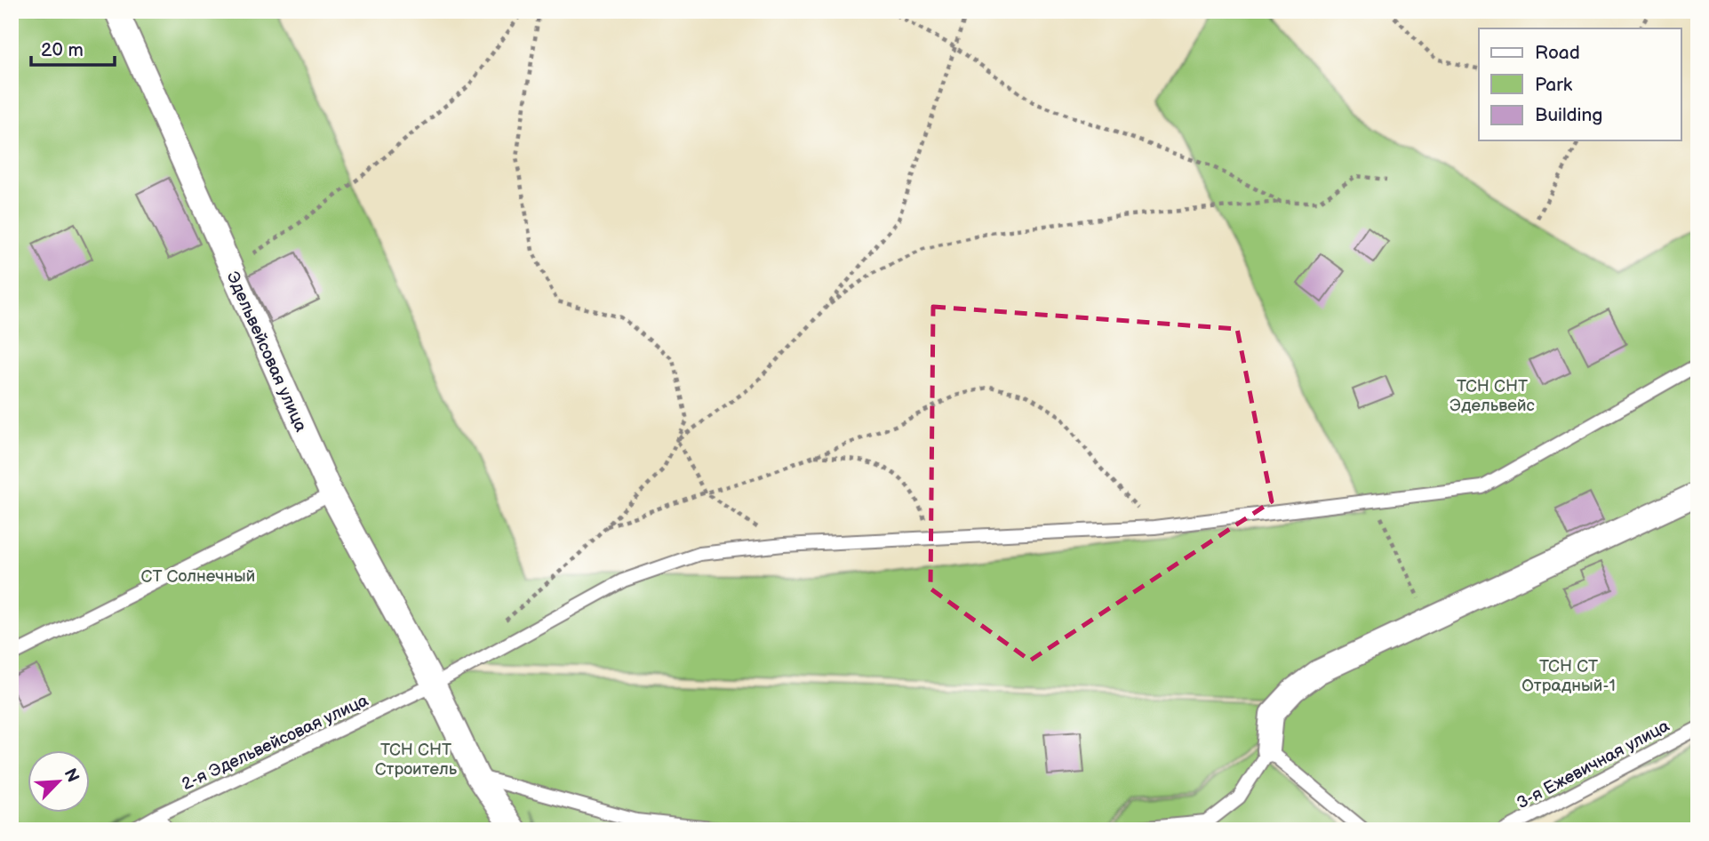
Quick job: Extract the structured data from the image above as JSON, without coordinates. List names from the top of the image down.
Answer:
{
  "streets": {
    "street": ["Эдельвейсовая улица"],
    "lane": ["2-я Эдельвейсовая улица", "3-я Ежевичная улица"]
  },
  "crossings": [
    ["Эдельвейсовая улица", "2-я Эдельвейсовая улица"]
  ],
  "parks": [
    "ТСН СНТ Эдельвейс",
    "СТ Солнечный",
    "ТСН СТ Отрадный-1",
    "ТСН СНТ Строитель"
  ],
  "legend": ["Road", "Park", "Building"],
  "scale_bar": "20 m",
  "north": "top right"
}
